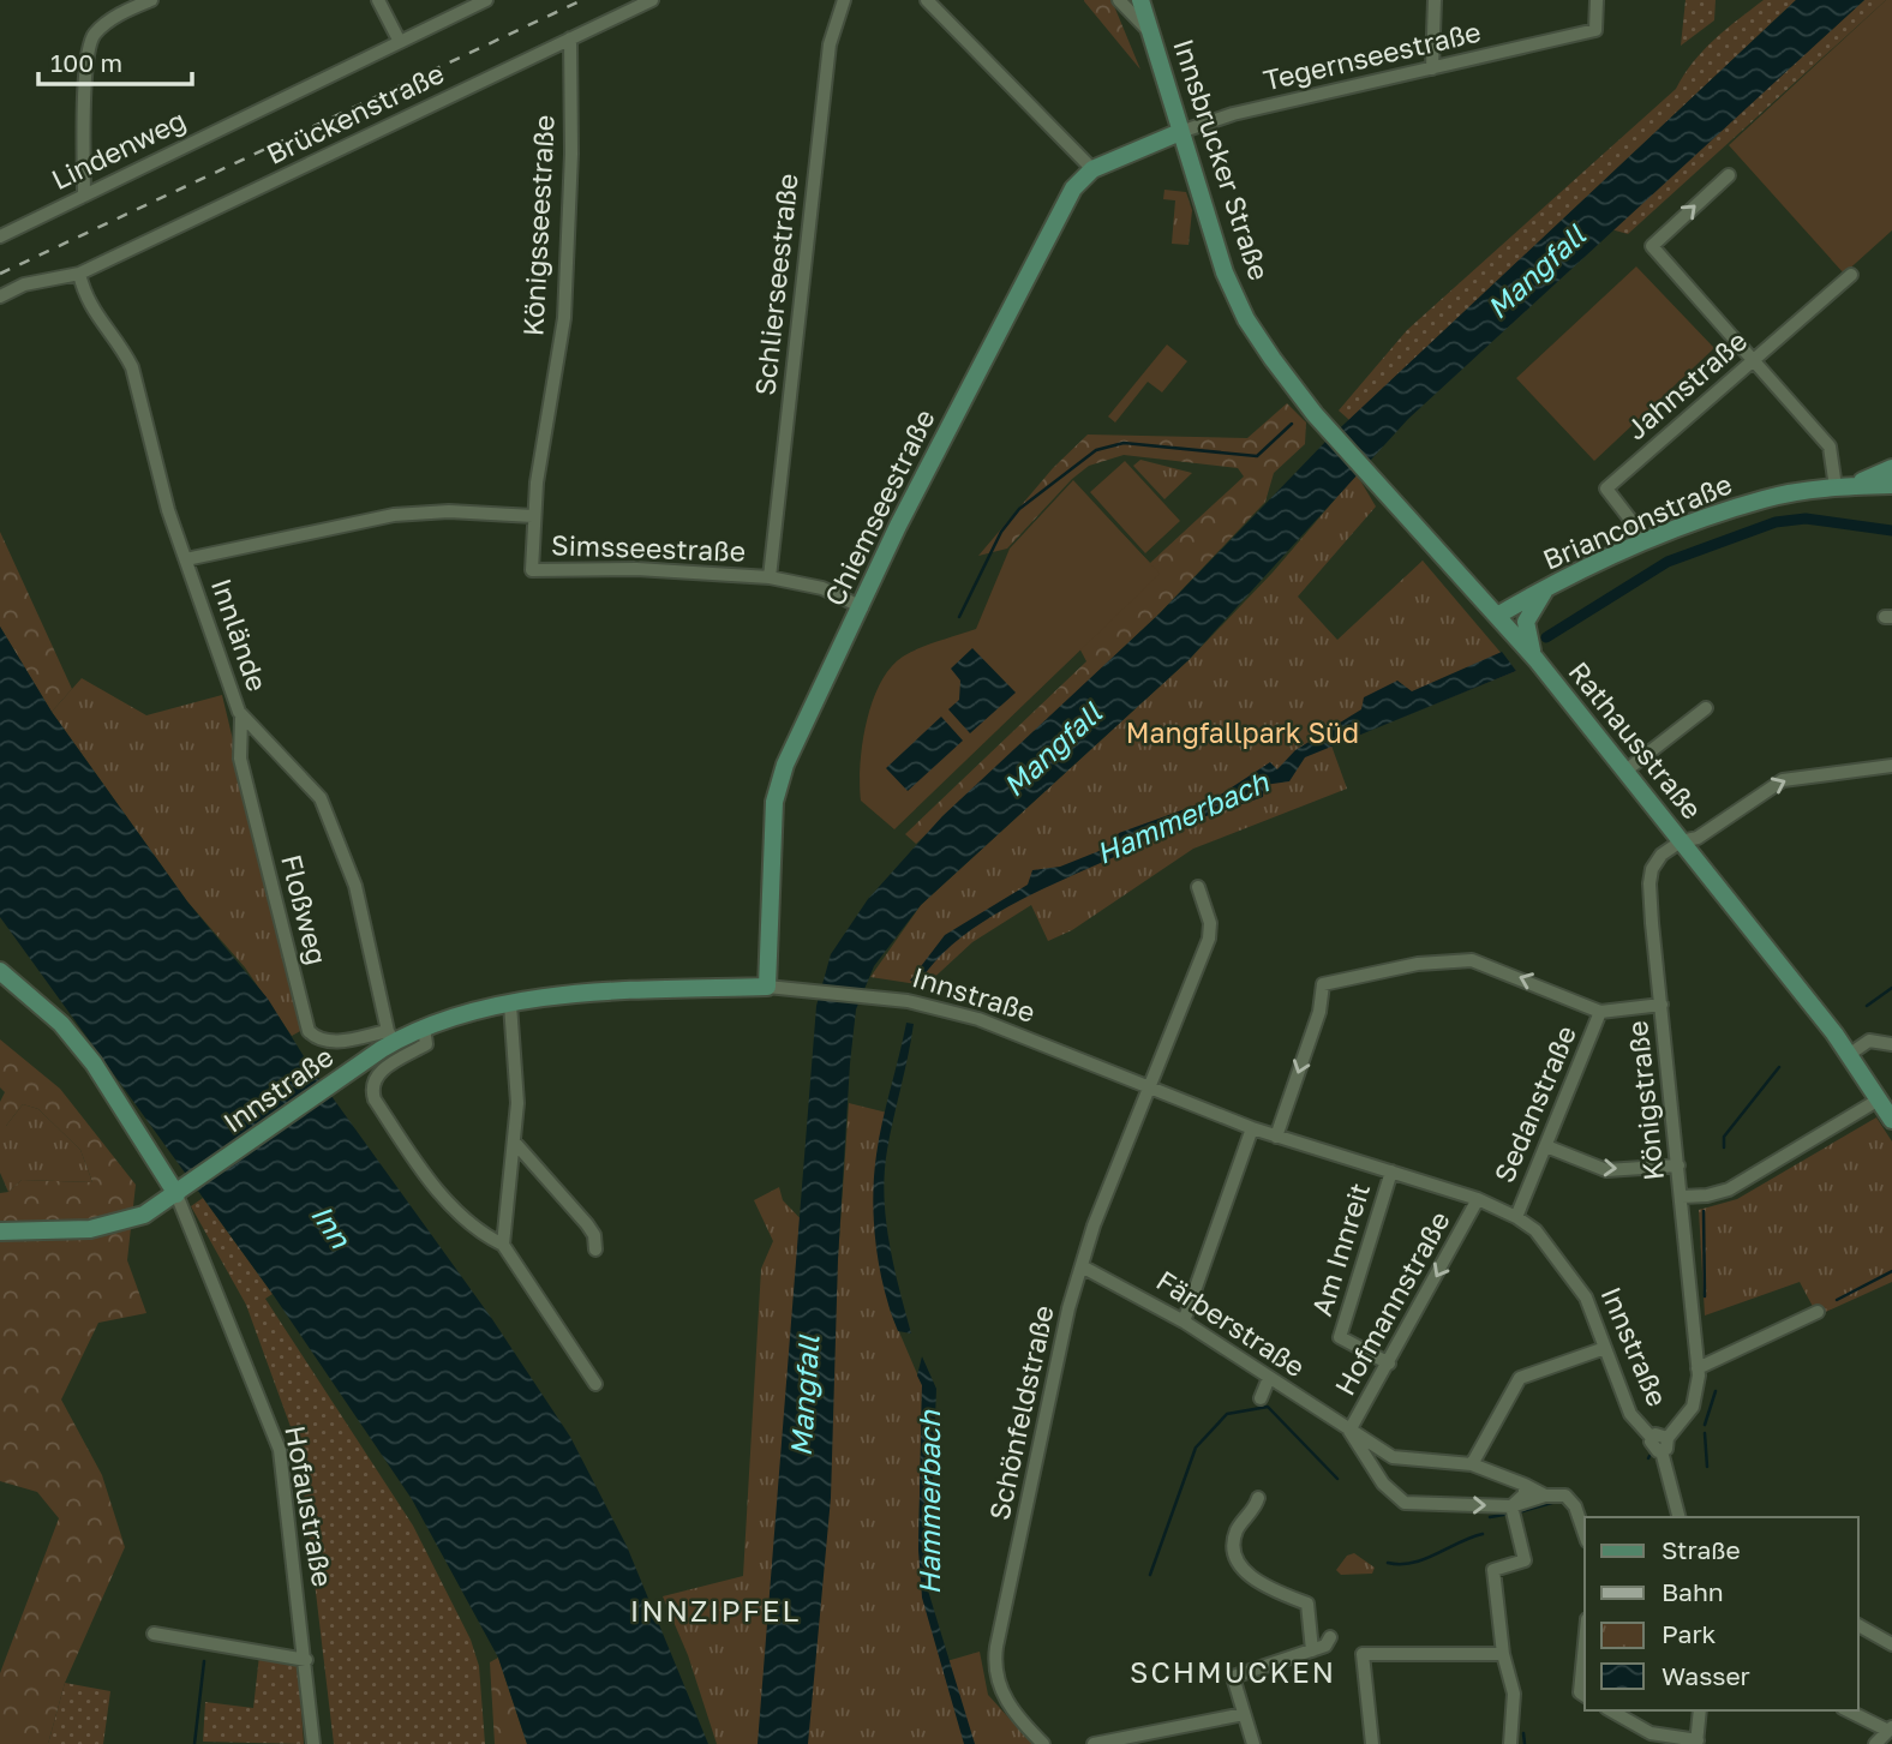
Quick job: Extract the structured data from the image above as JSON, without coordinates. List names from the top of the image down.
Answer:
{
  "streets": {
    "main road": [
      "Innsbrucker Straße",
      "Chiemseestraße",
      "Brianconstraße",
      "Rathausstraße",
      "Innstraße"
    ],
    "street": [
      "Tegernseestraße",
      "Brückenstraße",
      "Lindenweg",
      "Königsseestraße",
      "Schlierseestraße",
      "Jahnstraße",
      "Simsseestraße",
      "Innlände",
      "Floßweg",
      "Königstraße",
      "Sedanstraße",
      "Am Innreit",
      "Hofmannstraße",
      "Färberstraße",
      "Schönfeldstraße",
      "Hofaustraße"
    ]
  },
  "crossings": [
    ["Tegernseestraße", "Innsbrucker Straße"],
    ["Tegernseestraße", "Chiemseestraße"],
    ["Brückenstraße", "Königsseestraße"],
    ["Brückenstraße", "Innlände"],
    ["Innsbrucker Straße", "Chiemseestraße"],
    ["Innsbrucker Straße", "Rathausstraße"],
    ["Königsseestraße", "Simsseestraße"],
    ["Schlierseestraße", "Simsseestraße"],
    ["Jahnstraße", "Brianconstraße"],
    ["Chiemseestraße", "Simsseestraße"],
    ["Chiemseestraße", "Innstraße"],
    ["Brianconstraße", "Rathausstraße"],
    ["Simsseestraße", "Innlände"],
    ["Innlände", "Floßweg"],
    ["Innlände", "Innstraße"],
    ["Rathausstraße", "Königstraße"],
    ["Floßweg", "Innstraße"],
    ["Innstraße", "Königstraße"],
    ["Innstraße", "Sedanstraße"],
    ["Innstraße", "Am Innreit"],
    ["Innstraße", "Hofmannstraße"],
    ["Innstraße", "Schönfeldstraße"],
    ["Innstraße", "Hofaustraße"],
    ["Am Innreit", "Hofmannstraße"],
    ["Hofmannstraße", "Färberstraße"],
    ["Färberstraße", "Schönfeldstraße"]
  ],
  "one_way": ["Hofmannstraße"],
  "districts": ["INNZIPFEL", "SCHMUCKEN"],
  "water": ["Mangfall", "Hammerbach", "Inn"],
  "parks": ["Mangfallpark Süd"],
  "legend": [
    "Straße",
    "Bahn",
    "Park",
    "Wasser"
  ],
  "scale_bar": "100 m"
}
